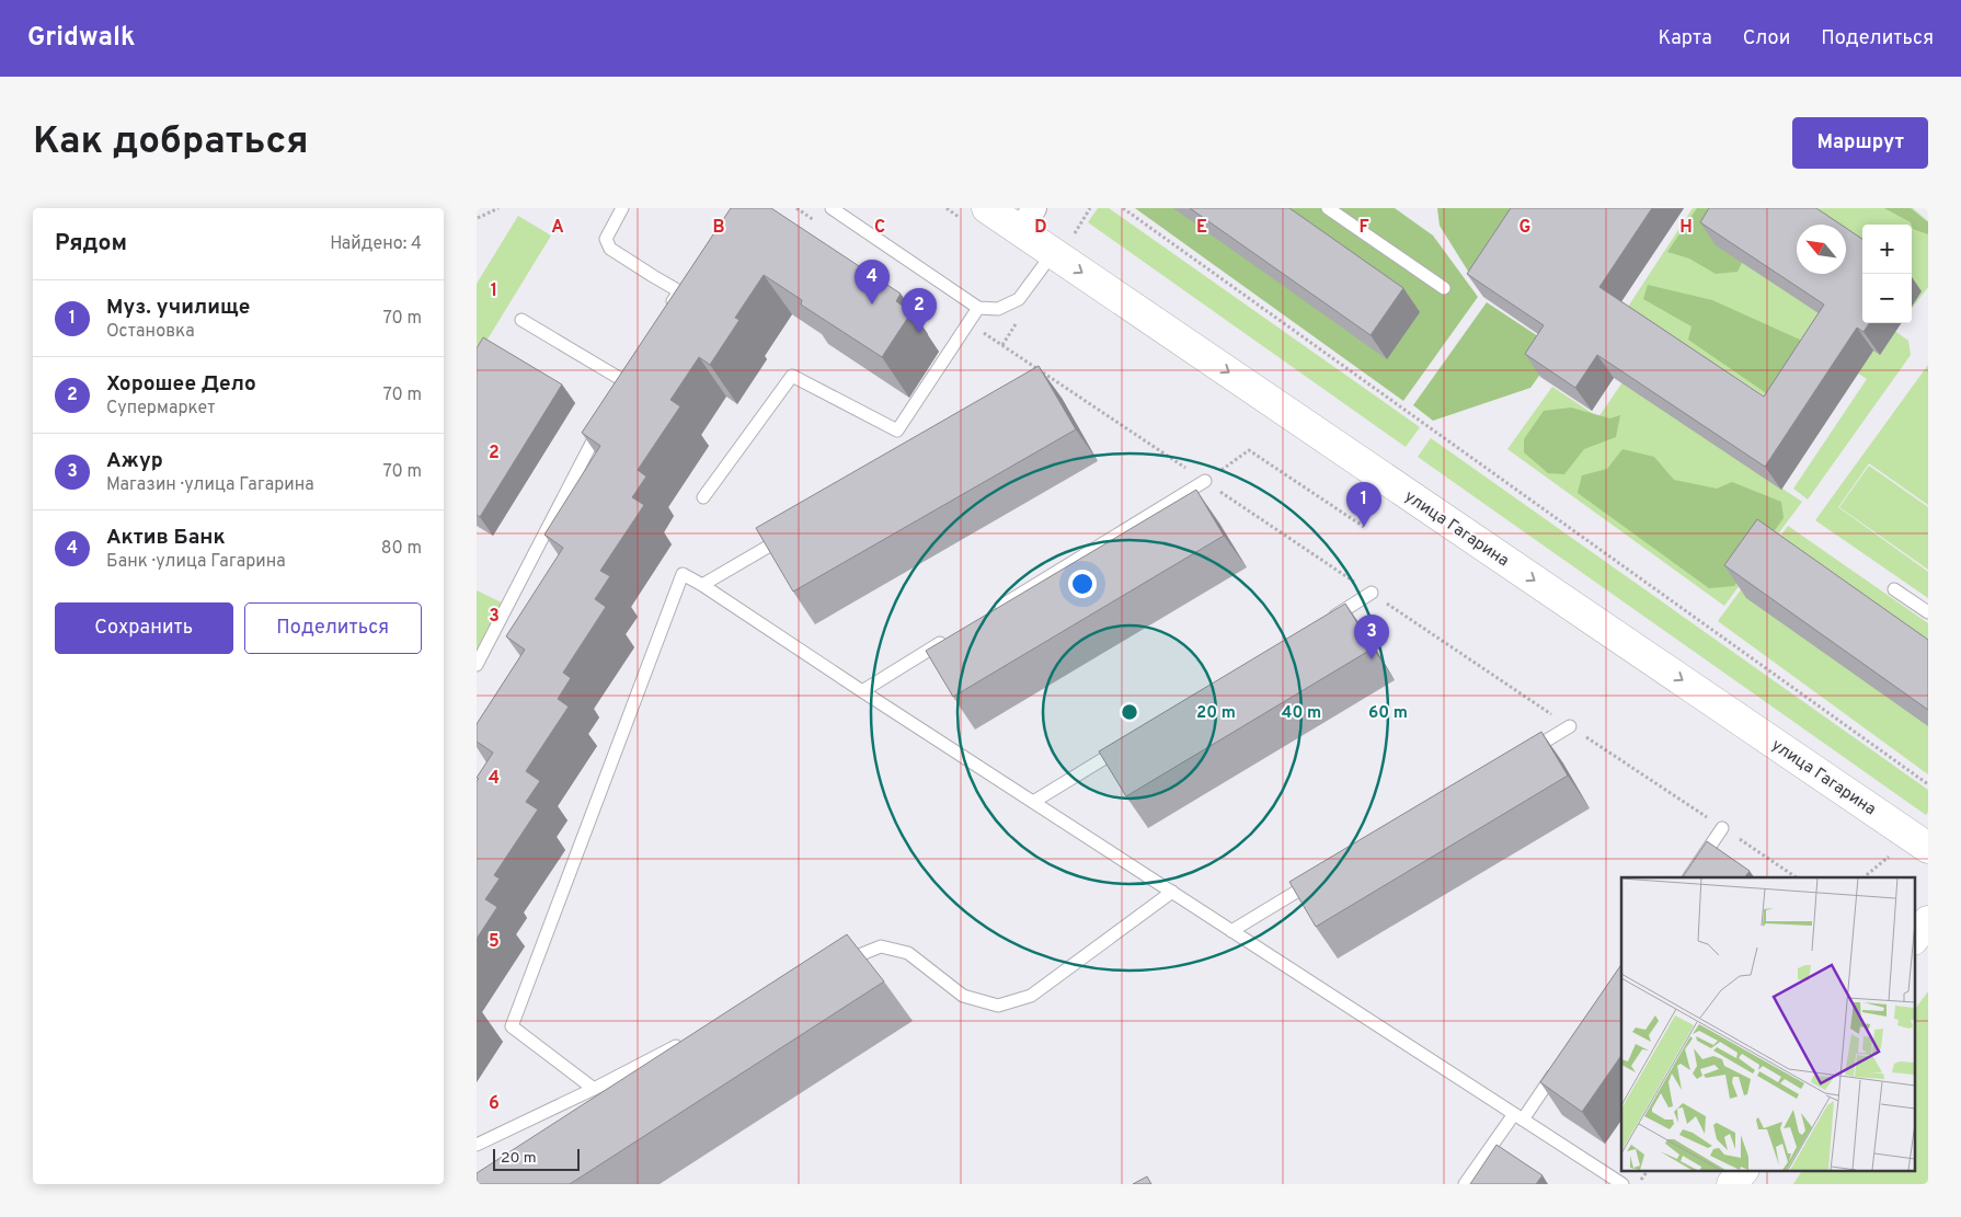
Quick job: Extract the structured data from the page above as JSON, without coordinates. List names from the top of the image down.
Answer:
{
  "streets": {
    "main road": ["улица Гагарина"]
  },
  "one_way": ["улица Гагарина"],
  "scale_bar": "20 m",
  "north": "top left",
  "page": {
    "header": "Gridwalk",
    "nav": ["Карта", "Слои", "Поделиться"],
    "buttons": [
      "Маршрут",
      ["Сохранить", "Поделиться"]
    ],
    "title": "Как добраться",
    "heading": ["Рядом", "Найдено: 4"],
    "map_buttons": ["+", "−"],
    "pins": [
      "4",
      "2",
      "1",
      "3"
    ],
    "list": [
      {
        "mark": "1",
        "name": "Муз. училище",
        "note": "Остановка",
        "value": "70 m"
      },
      {
        "mark": "2",
        "name": "Хорошее Дело",
        "note": "Супермаркет",
        "value": "70 m"
      },
      {
        "mark": "3",
        "name": "Ажур",
        "note": "Магазин · улица Гагарина",
        "value": "70 m"
      },
      {
        "mark": "4",
        "name": "Актив Банк",
        "note": "Банк · улица Гагарина",
        "value": "80 m"
      }
    ],
    "scale": "20 m"
  },
  "grid": {
    "columns": [
      "A",
      "B",
      "C",
      "D",
      "E",
      "F",
      "G",
      "H"
    ],
    "rows": [
      "1",
      "2",
      "3",
      "4",
      "5",
      "6"
    ]
  },
  "rings": ["20 m", "40 m", "60 m"]
}
